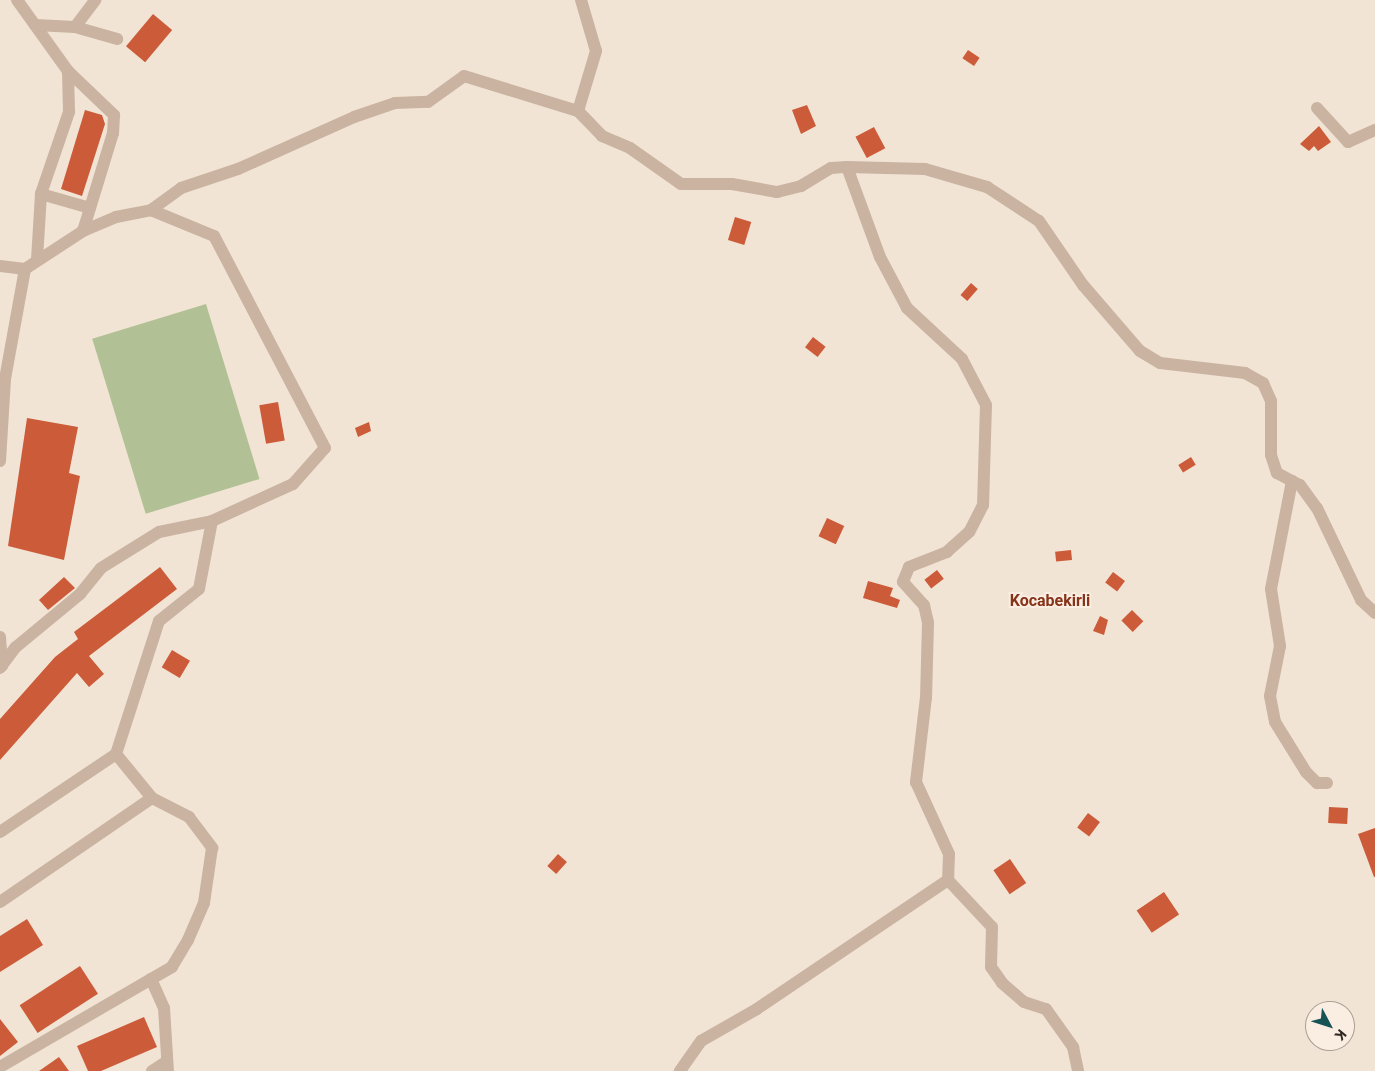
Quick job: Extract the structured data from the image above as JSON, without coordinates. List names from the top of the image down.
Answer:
{
  "districts": ["Kocabekirli"],
  "north": "bottom right"
}
